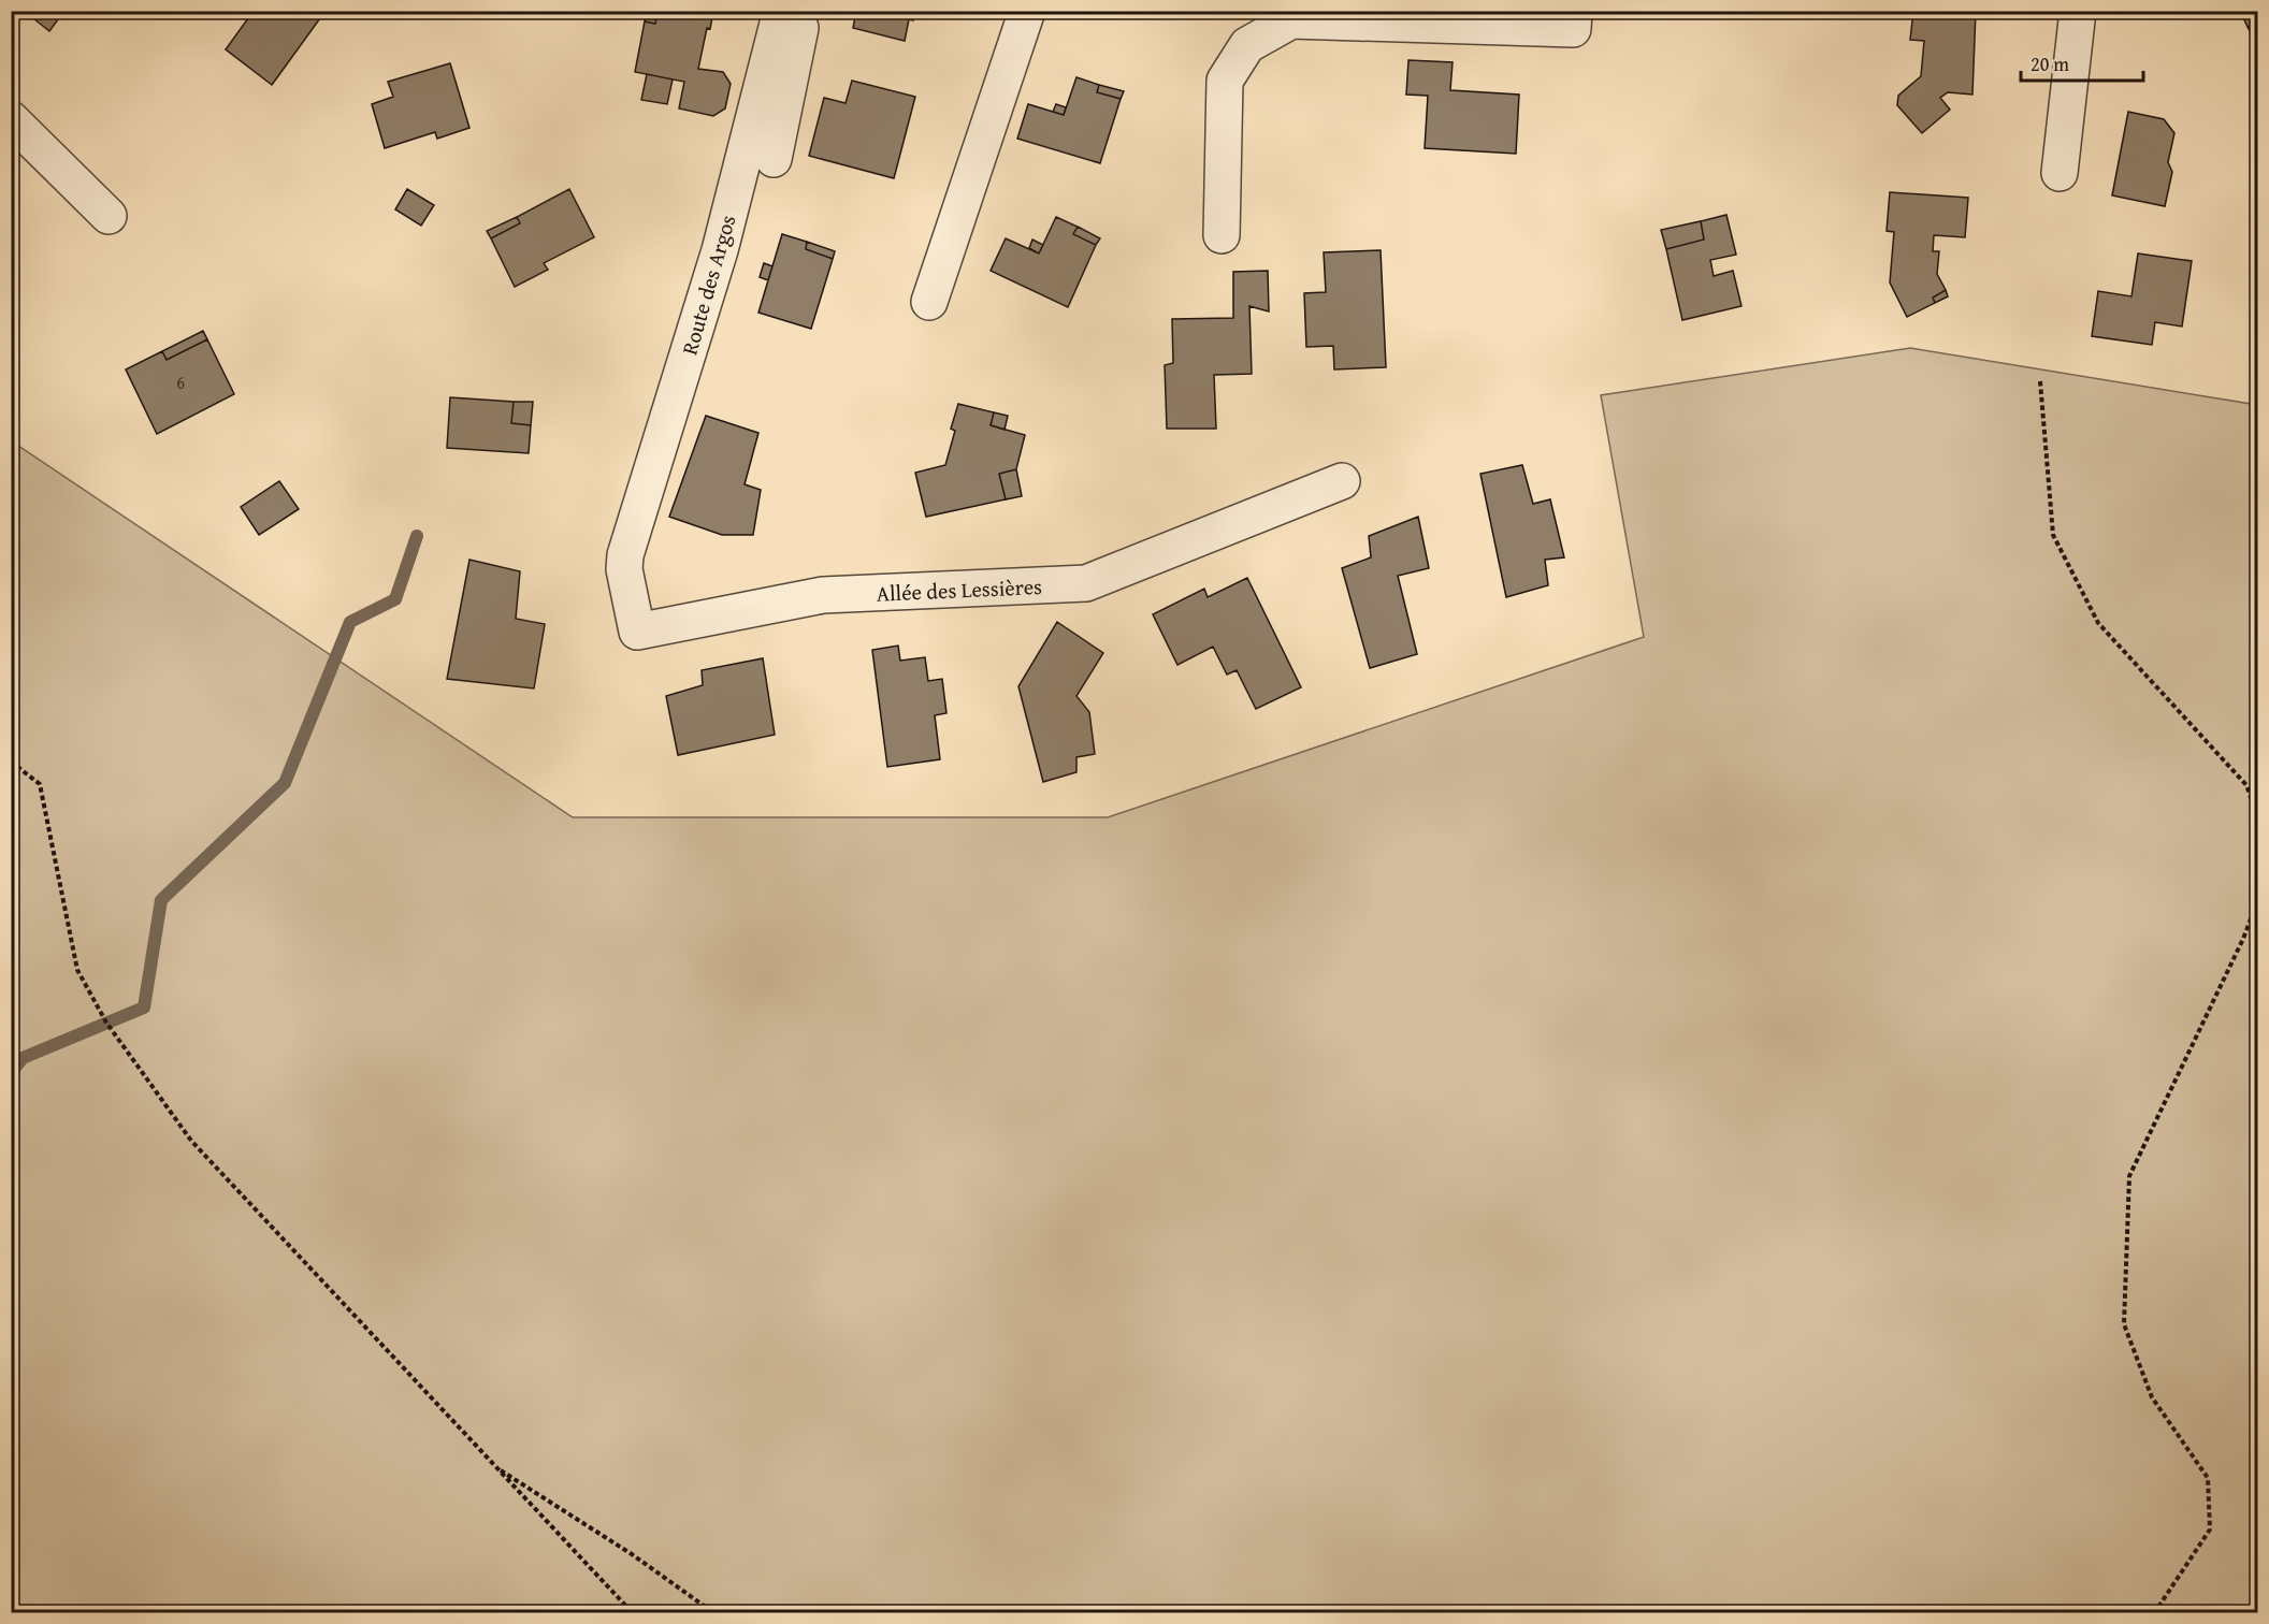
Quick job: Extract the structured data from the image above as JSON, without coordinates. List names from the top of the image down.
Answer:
{
  "streets": {
    "street": ["Route des Argos", "Allée des Lessières"]
  },
  "crossings": [
    ["Route des Argos", "Allée des Lessières"]
  ],
  "house_numbers": ["6"],
  "scale_bar": "20 m"
}
